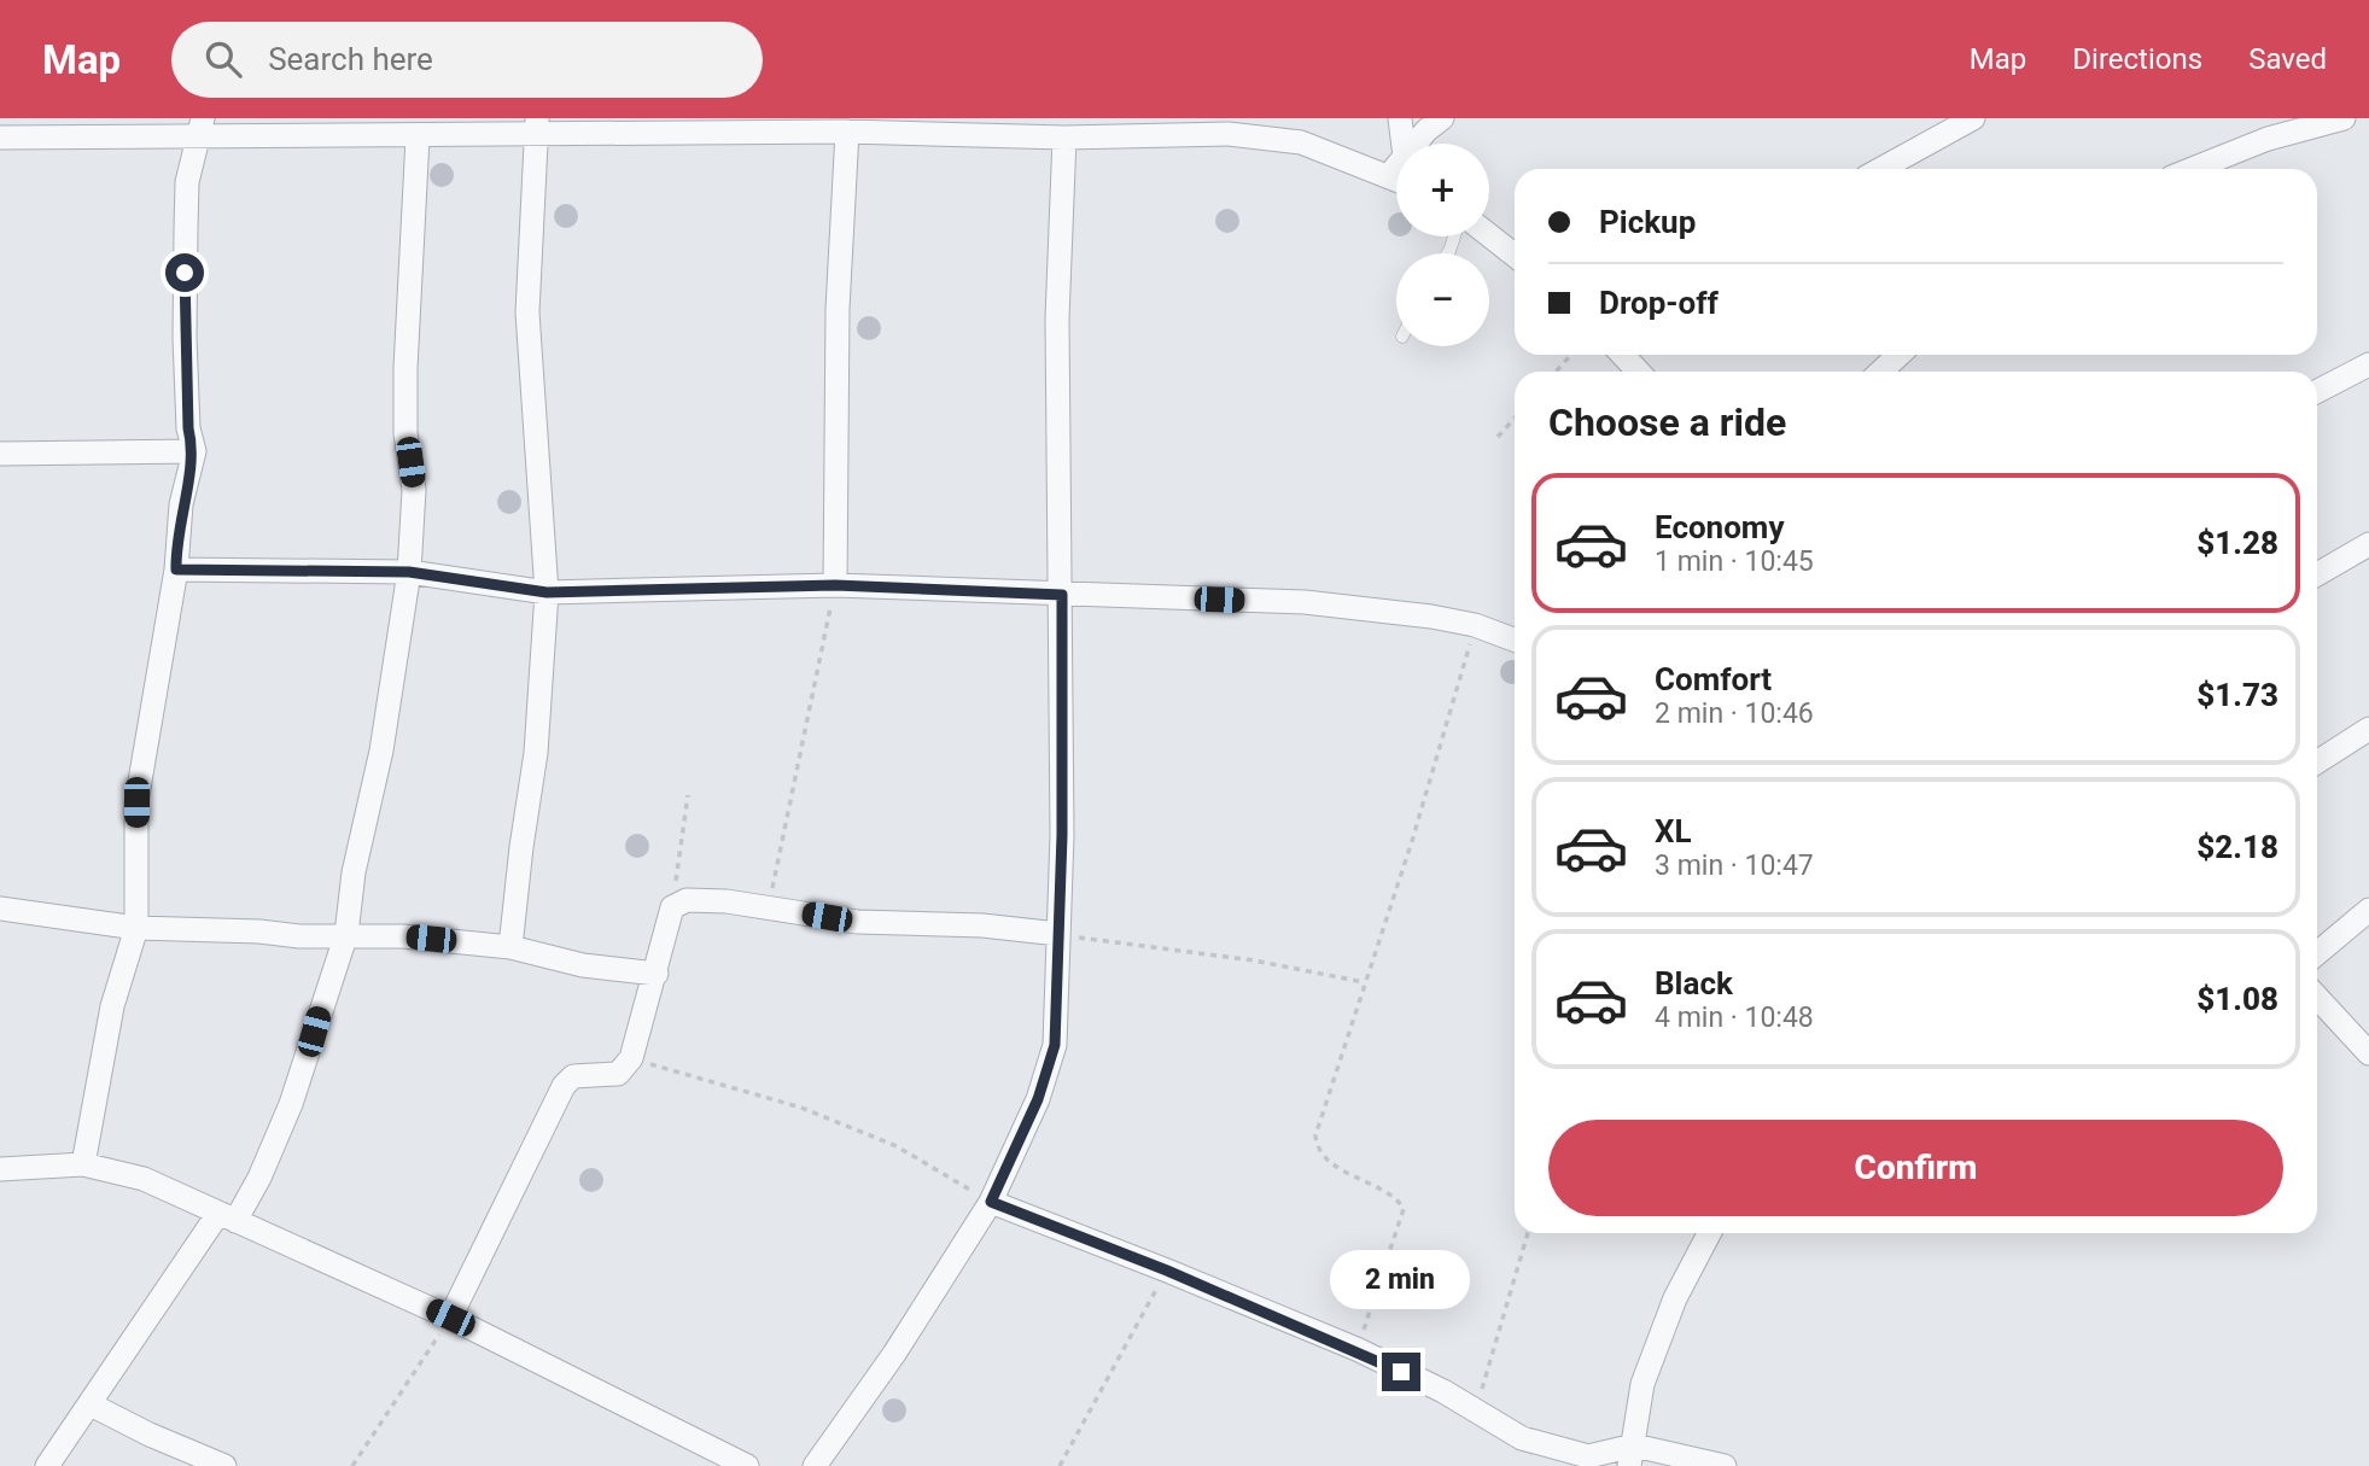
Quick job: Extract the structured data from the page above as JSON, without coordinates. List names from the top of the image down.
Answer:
{
  "page": {
    "header": "Map",
    "search": "Search here",
    "nav": ["Map", "Directions", "Saved"],
    "map_buttons": ["+", "−"],
    "banner": ["Pickup", "Drop-off"],
    "heading": "Choose a ride",
    "list": [
      {
        "name": "Economy",
        "note": "1 min · 10:45",
        "value": "$1.28"
      },
      {
        "name": "Comfort",
        "note": "2 min · 10:46",
        "value": "$1.73"
      },
      {
        "name": "XL",
        "note": "3 min · 10:47",
        "value": "$2.18"
      },
      {
        "name": "Black",
        "note": "4 min · 10:48",
        "value": "$1.08"
      }
    ],
    "buttons": "Confirm",
    "bubble": "2 min"
  }
}
